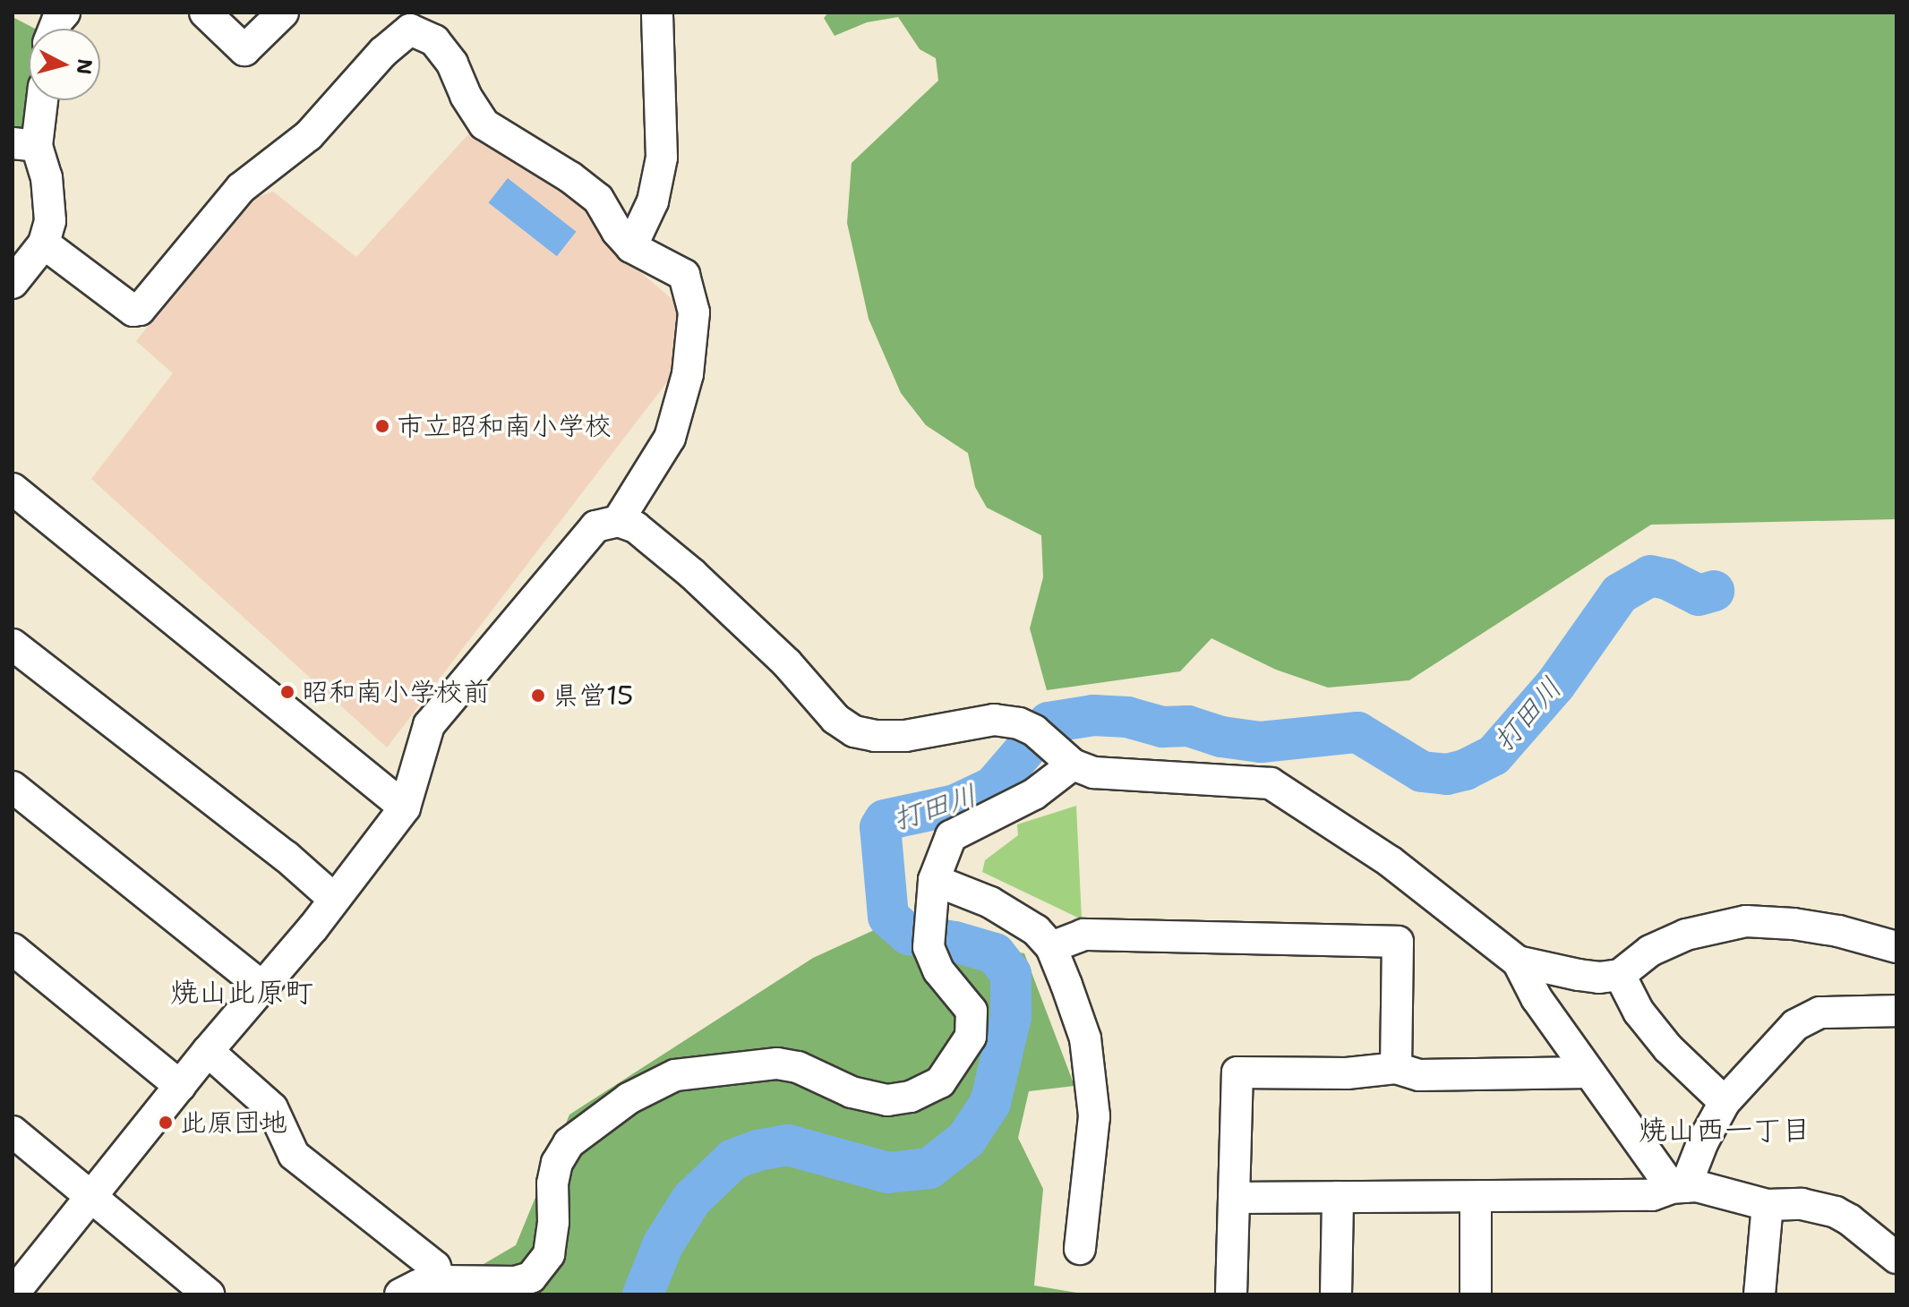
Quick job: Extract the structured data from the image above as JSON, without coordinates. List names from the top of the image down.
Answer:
{
  "districts": ["焼山此原町", "焼山西一丁目"],
  "water": ["打田川"],
  "places": [
    "市立昭和南小学校",
    "昭和南小学校前",
    "県営15",
    "此原団地"
  ],
  "north": "right"
}
